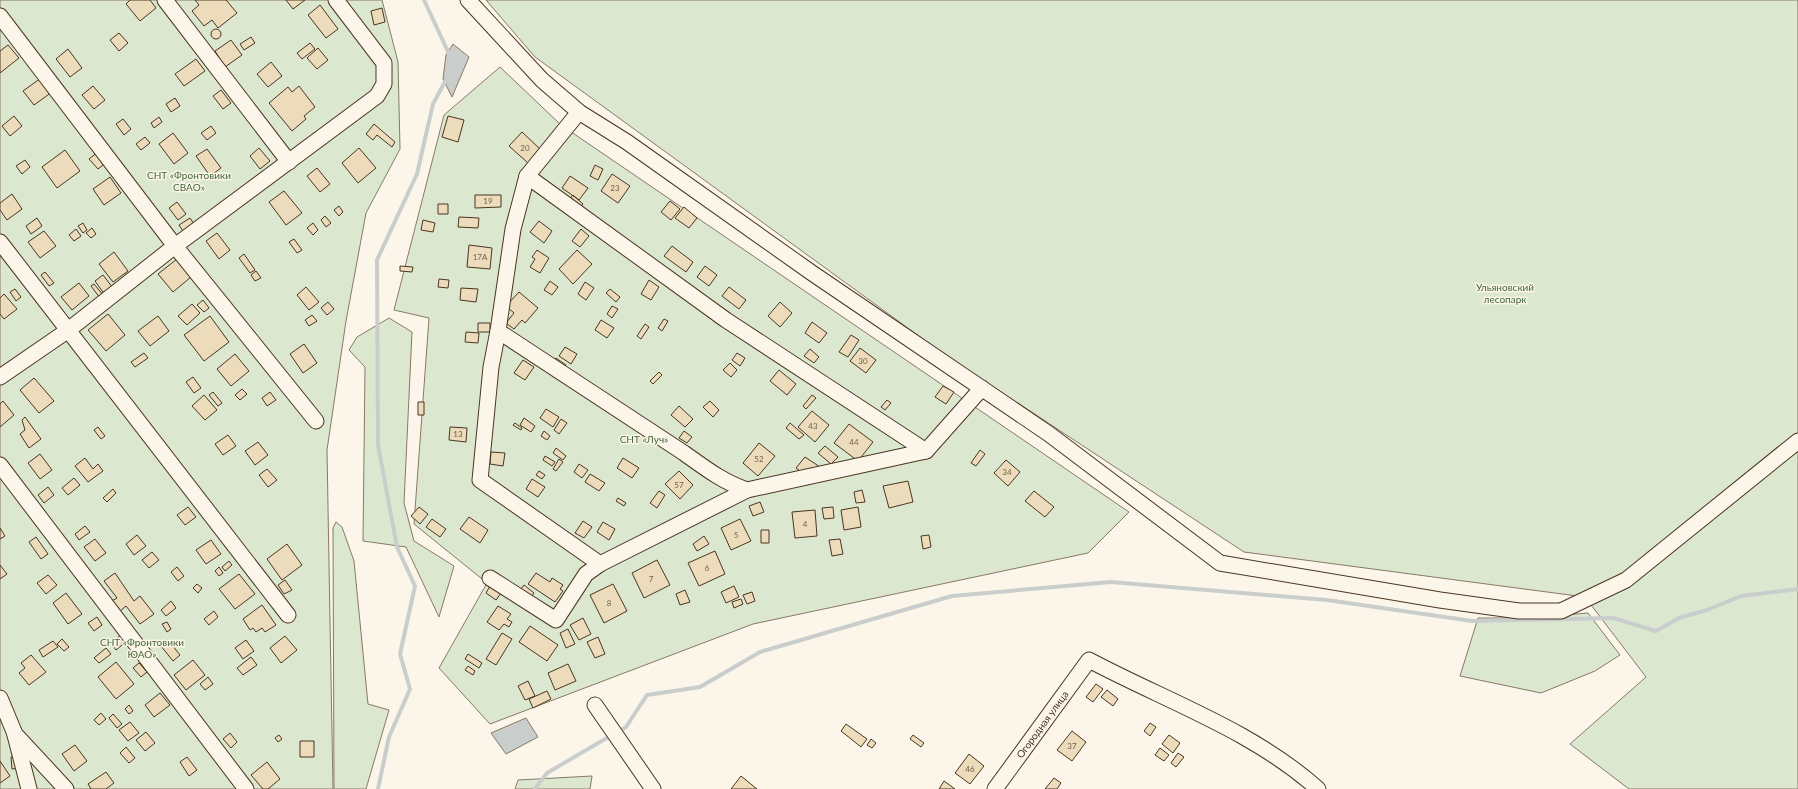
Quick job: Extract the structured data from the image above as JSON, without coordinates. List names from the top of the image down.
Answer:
{
  "streets": {
    "street": ["Огородная улица"]
  },
  "parks": [
    "СНТ «Фронтовики СВАО»",
    "Ульяновский лесопарк",
    "СНТ «Луч»",
    "СНТ «Фронтовики ЮАО»"
  ],
  "house_numbers": [
    "20",
    "23",
    "19",
    "17А",
    "30",
    "43",
    "13",
    "44",
    "52",
    "34",
    "57",
    "4",
    "5",
    "6",
    "7",
    "8",
    "37",
    "46"
  ]
}
